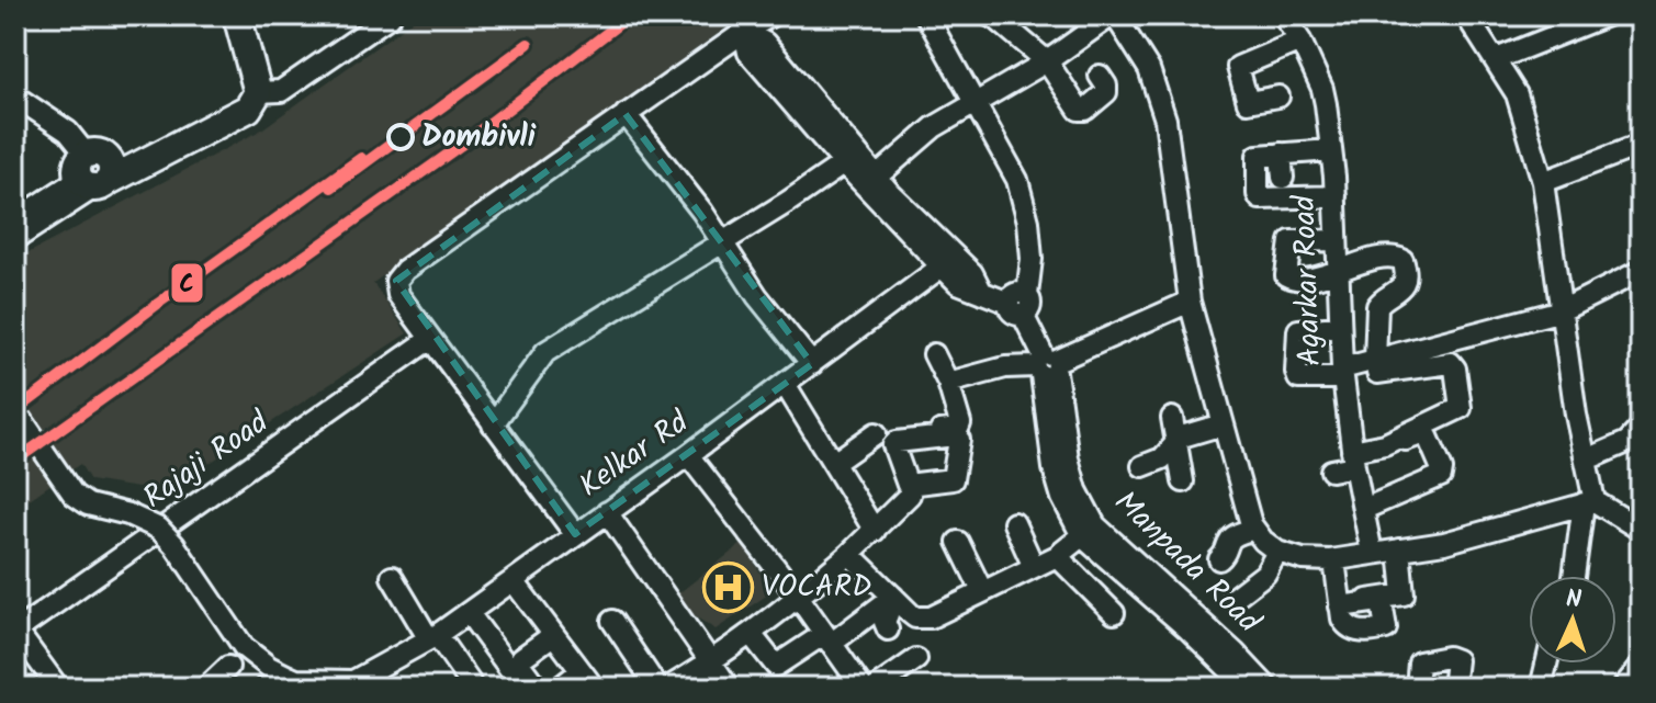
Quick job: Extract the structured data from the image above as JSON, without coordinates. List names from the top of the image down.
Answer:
{
  "streets": {
    "street": [
      "Agarkar Road",
      "Kelkar Rd",
      "Rajaji Road",
      "Manpada Road"
    ]
  },
  "places": {
    "other": ["Dombivli"],
    "hospital": ["VOCARD"]
  },
  "lines": ["transit line C"],
  "north": "top"
}
